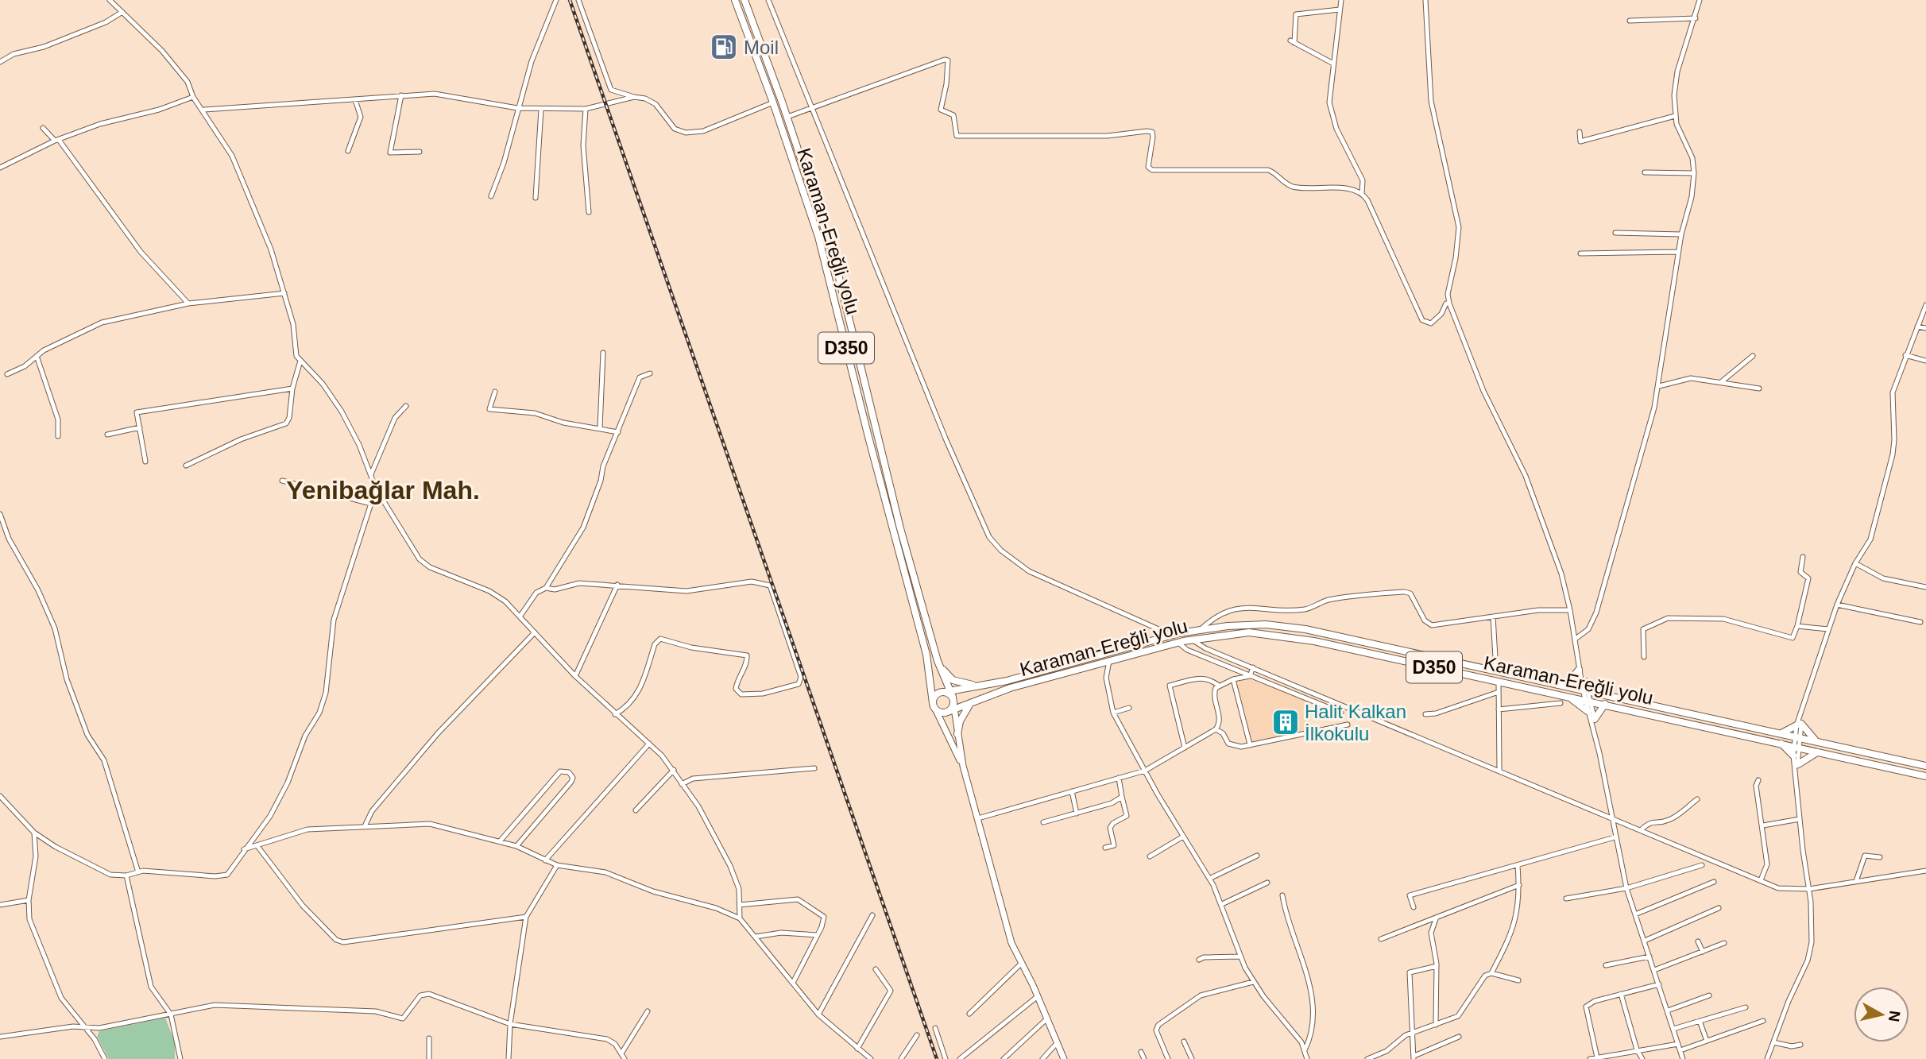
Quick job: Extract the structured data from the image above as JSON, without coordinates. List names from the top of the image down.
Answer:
{
  "streets": {
    "highway": ["Karaman-Ereğli yolu", "D350"]
  },
  "crossings": [
    ["Karaman-Ereğli yolu", "D350"]
  ],
  "districts": ["Yenibağlar Mah."],
  "places": {
    "fuel station": ["Moil"],
    "building": ["Halit Kalkan İlkokulu"]
  },
  "north": "right"
}
